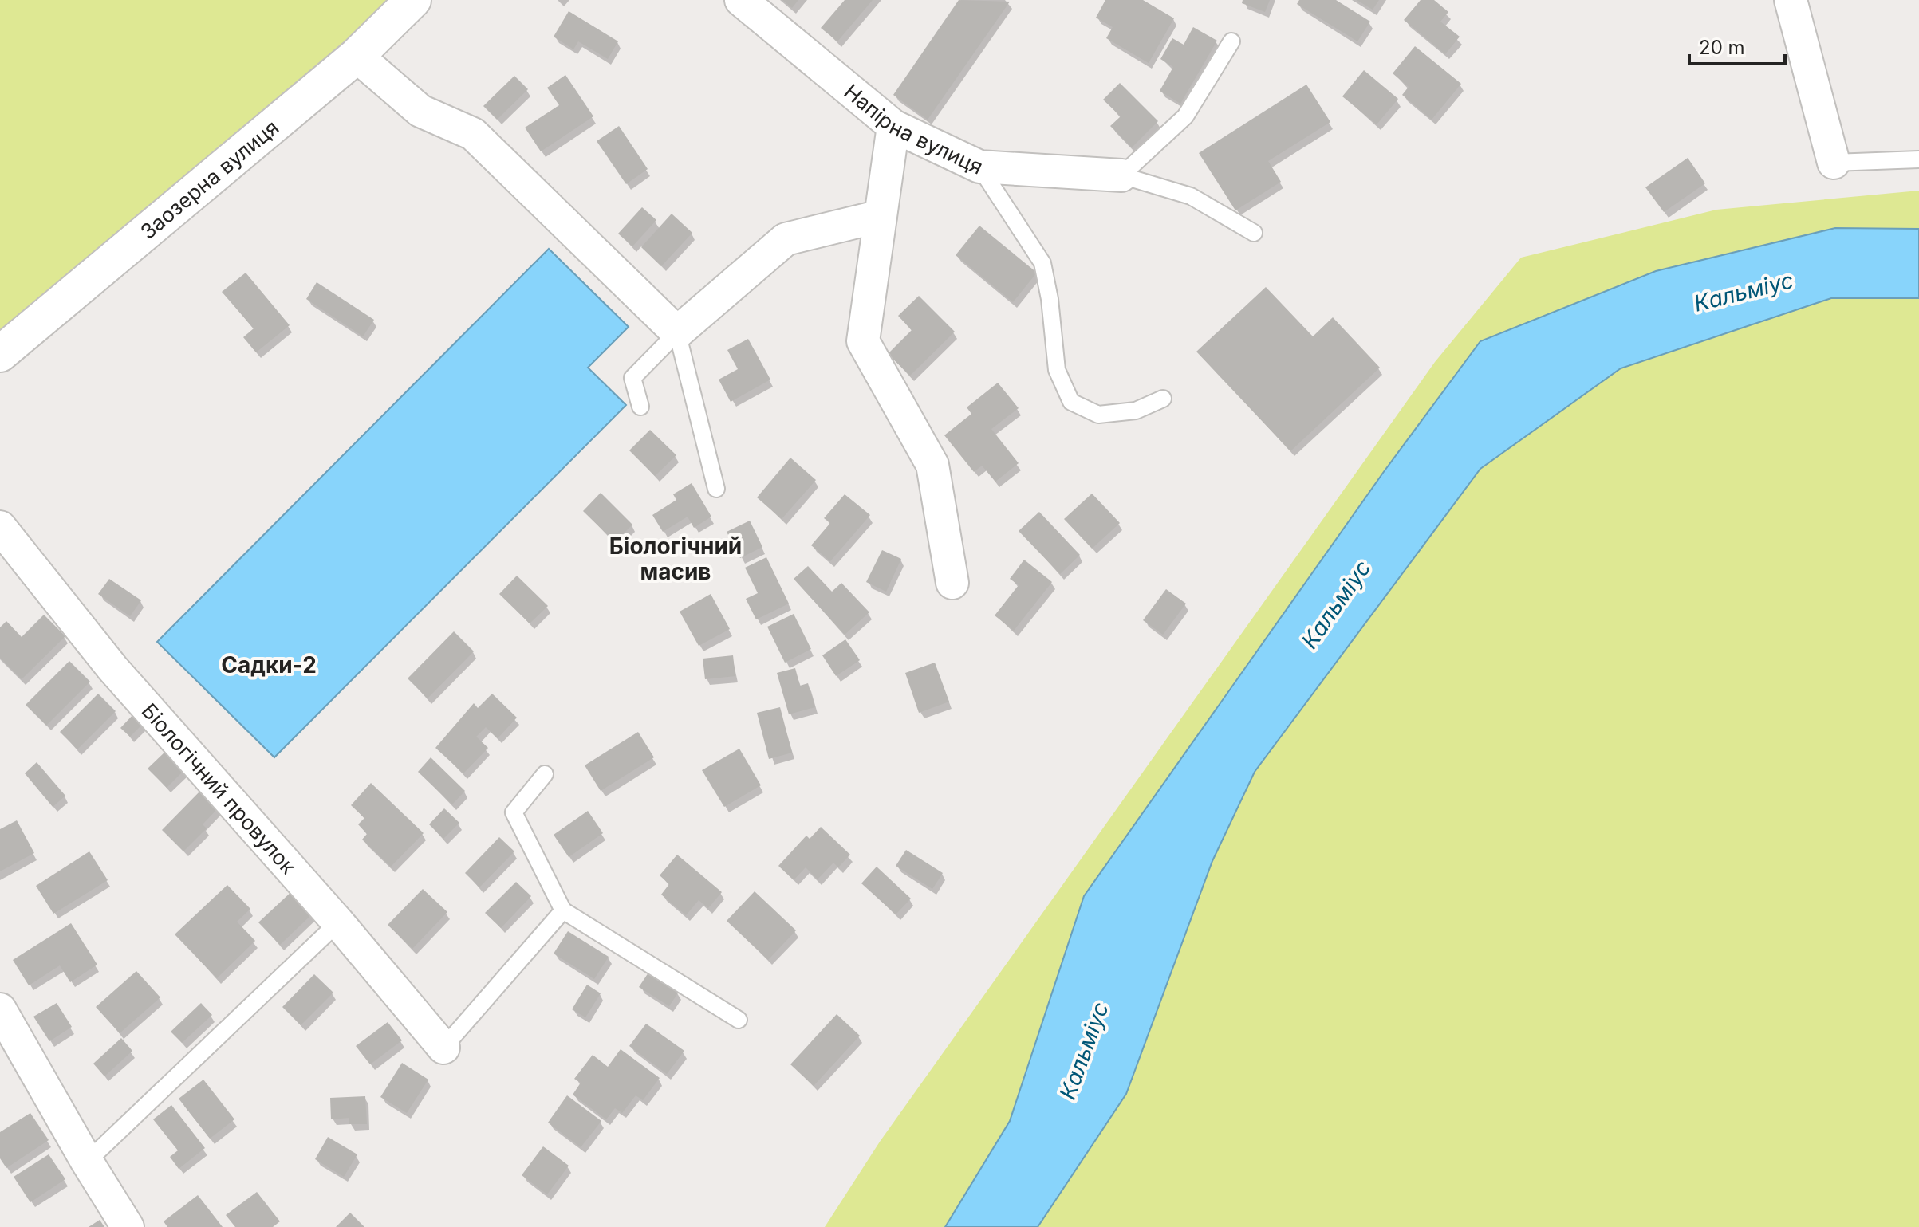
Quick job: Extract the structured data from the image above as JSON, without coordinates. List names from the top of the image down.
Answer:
{
  "streets": {
    "street": ["Напірна вулиця", "Заозерна вулиця", "Біологічний провулок"]
  },
  "districts": ["Біологічний масив", "Садки-2"],
  "water": ["Кальміус"],
  "scale_bar": "20 m"
}
